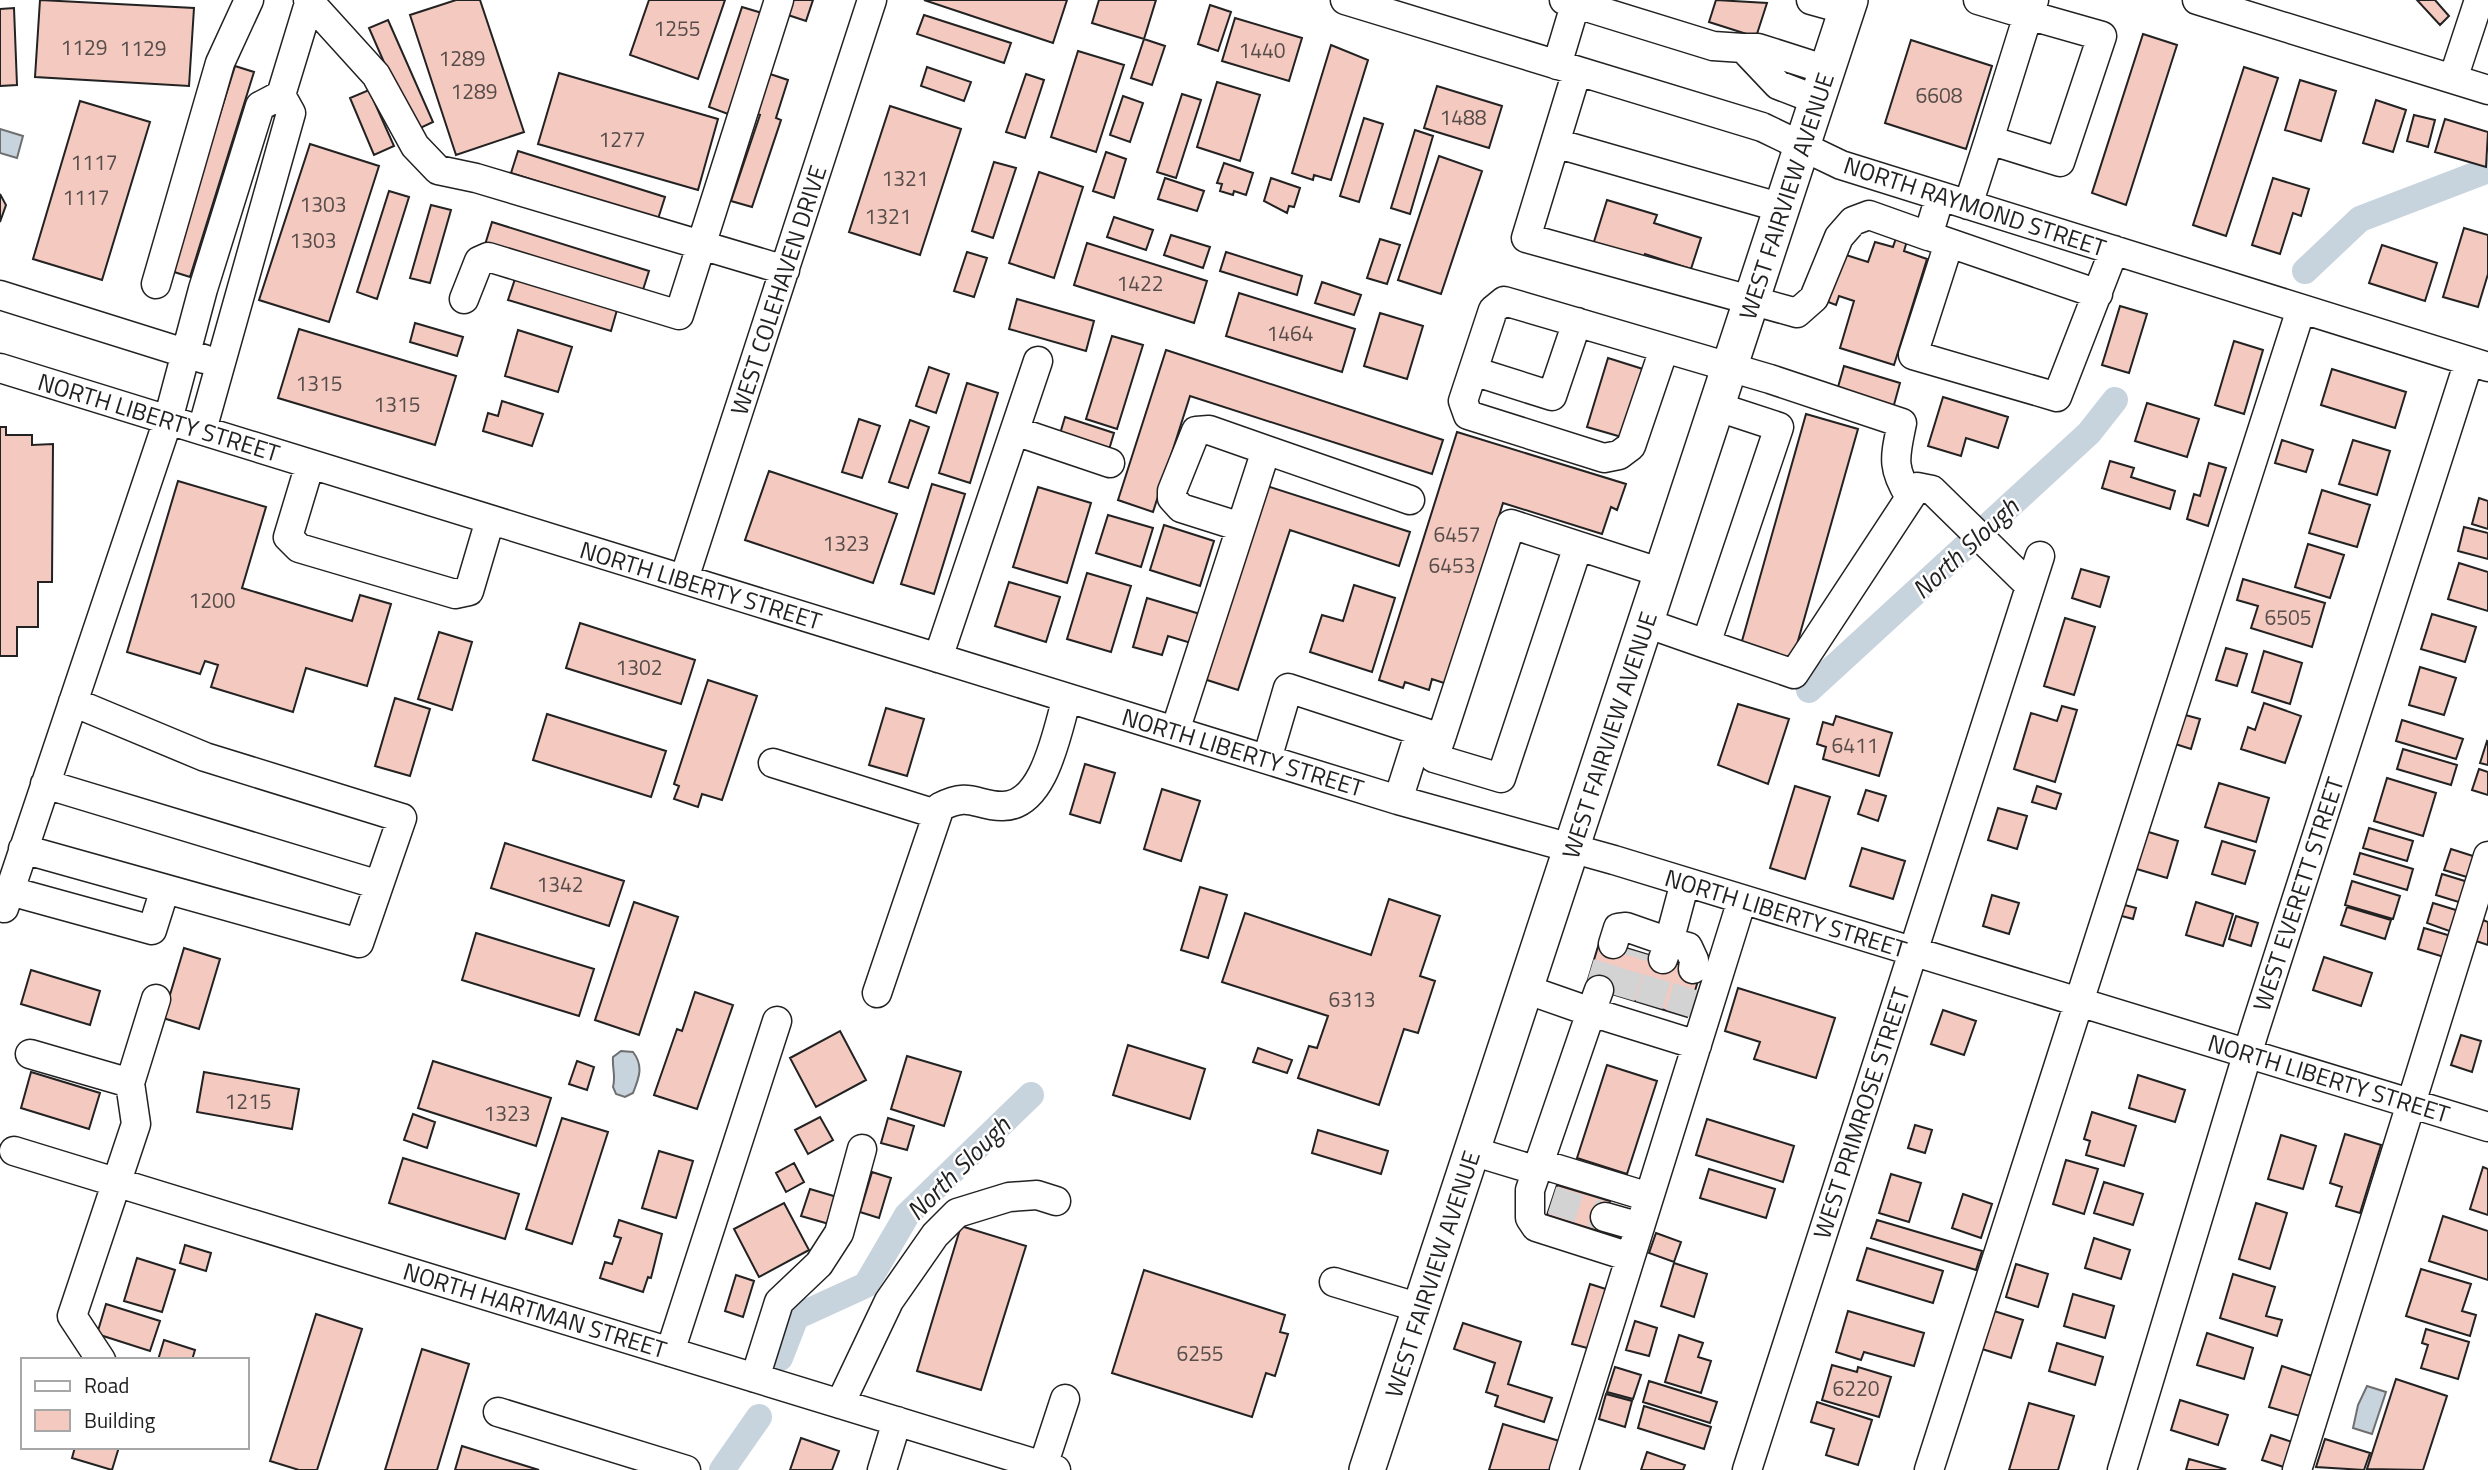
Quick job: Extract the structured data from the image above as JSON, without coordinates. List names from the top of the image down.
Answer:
{
  "streets": {
    "main road": ["WEST FAIRVIEW AVENUE"],
    "street": [
      "NORTH RAYMOND STREET",
      "WEST COLEHAVEN DRIVE",
      "NORTH LIBERTY STREET",
      "WEST EVERETT STREET",
      "WEST PRIMROSE STREET",
      "NORTH HARTMAN STREET"
    ]
  },
  "crossings": [
    ["WEST FAIRVIEW AVENUE", "NORTH RAYMOND STREET"],
    ["WEST FAIRVIEW AVENUE", "NORTH LIBERTY STREET"],
    ["NORTH RAYMOND STREET", "WEST EVERETT STREET"],
    ["WEST COLEHAVEN DRIVE", "NORTH LIBERTY STREET"],
    ["NORTH LIBERTY STREET", "WEST EVERETT STREET"],
    ["NORTH LIBERTY STREET", "WEST PRIMROSE STREET"]
  ],
  "water": ["North Slough"],
  "house_numbers": [
    "1255",
    "1129",
    "1129",
    "1440",
    "1289",
    "1289",
    "6608",
    "1488",
    "1277",
    "1117",
    "1321",
    "1117",
    "1303",
    "1321",
    "1303",
    "1422",
    "1464",
    "1315",
    "1315",
    "6457",
    "1323",
    "6453",
    "1200",
    "6505",
    "1302",
    "6411",
    "1342",
    "6313",
    "1215",
    "1323",
    "6255",
    "6220"
  ],
  "legend": ["Road", "Building"]
}
